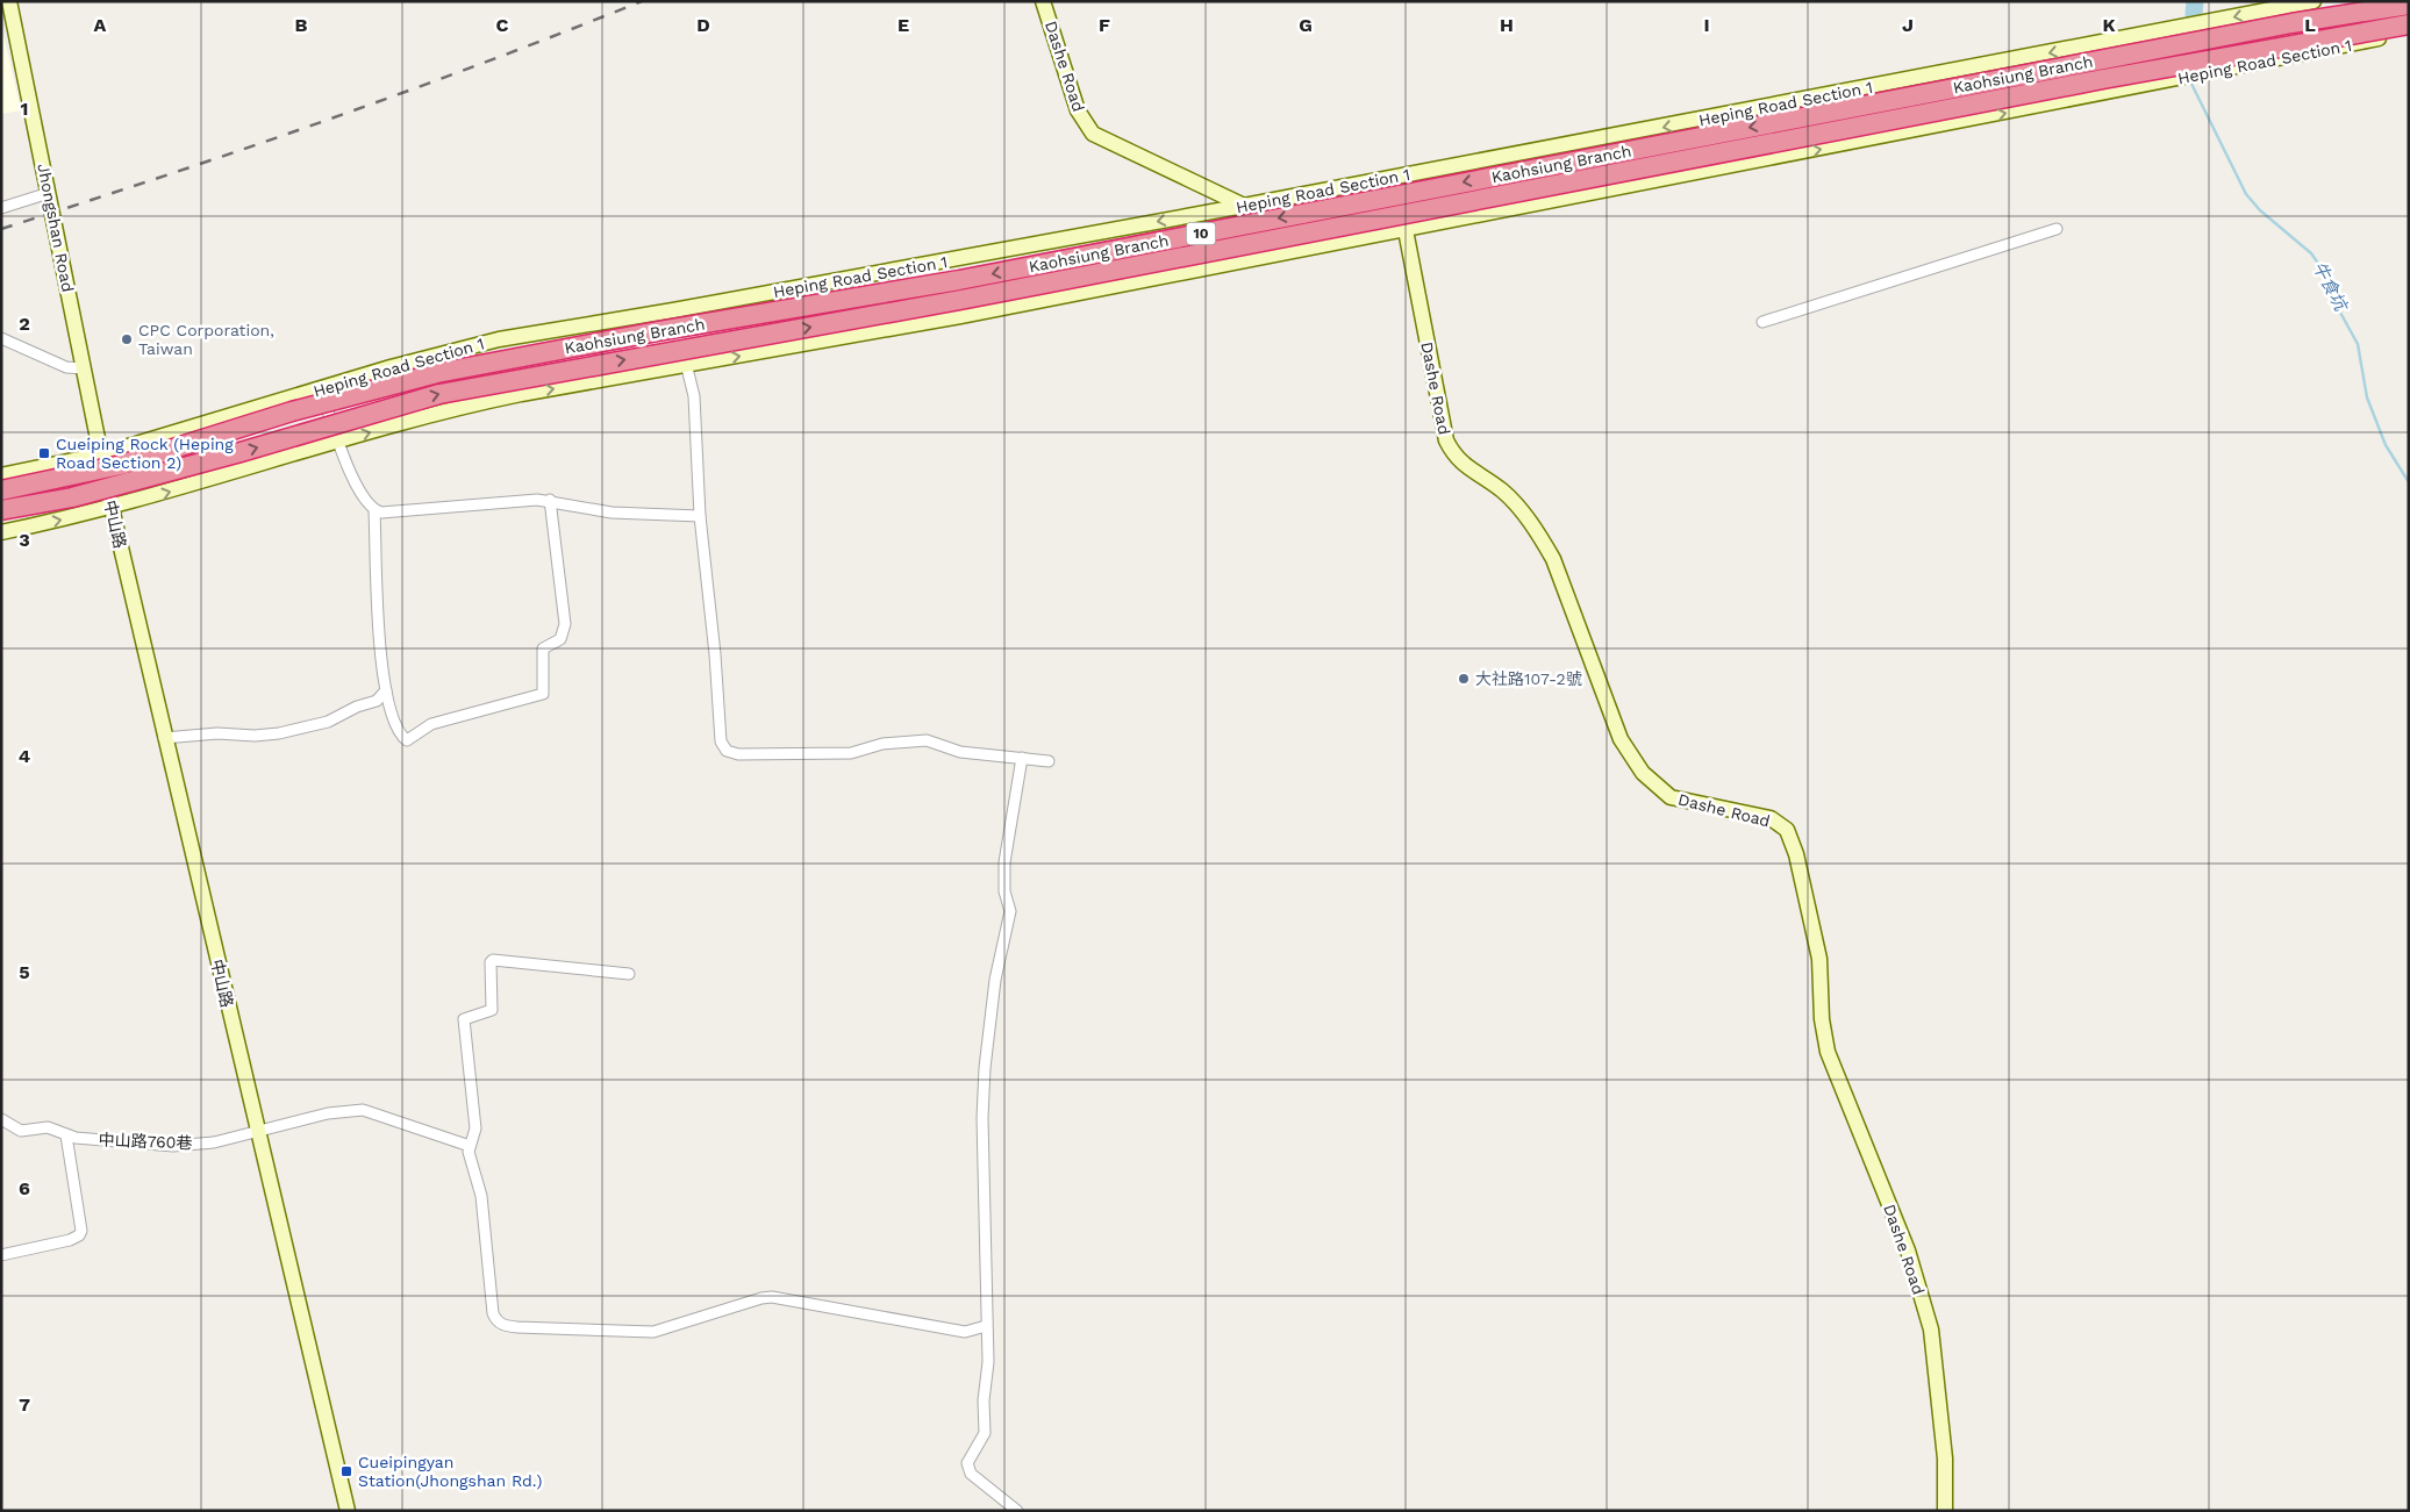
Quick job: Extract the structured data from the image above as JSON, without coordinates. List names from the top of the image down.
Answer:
{
  "streets": {
    "highway": ["Kaohsiung Branch", "10"],
    "street": [
      "Heping Road Section 1",
      "Dashe Road",
      "Jhongshan Road",
      "中山路",
      "中山路760巷"
    ]
  },
  "crossings": [
    ["Heping Road Section 1", "Dashe Road"],
    ["Heping Road Section 1", "Jhongshan Road"],
    ["Heping Road Section 1", "中山路"],
    ["Jhongshan Road", "中山路"],
    ["中山路", "中山路760巷"]
  ],
  "water": ["牛食坑"],
  "places": {
    "other": ["CPC Corporation, Taiwan", "大社路107-2號"],
    "transit": ["Cueiping Rock (Heping Road Section 2)", "Cueipingyan Station(Jhongshan Rd.)"]
  },
  "grid": {
    "columns": [
      "A",
      "B",
      "C",
      "D",
      "E",
      "F",
      "G",
      "H",
      "I",
      "J",
      "K",
      "L"
    ],
    "rows": [
      "1",
      "2",
      "3",
      "4",
      "5",
      "6",
      "7"
    ]
  }
}
